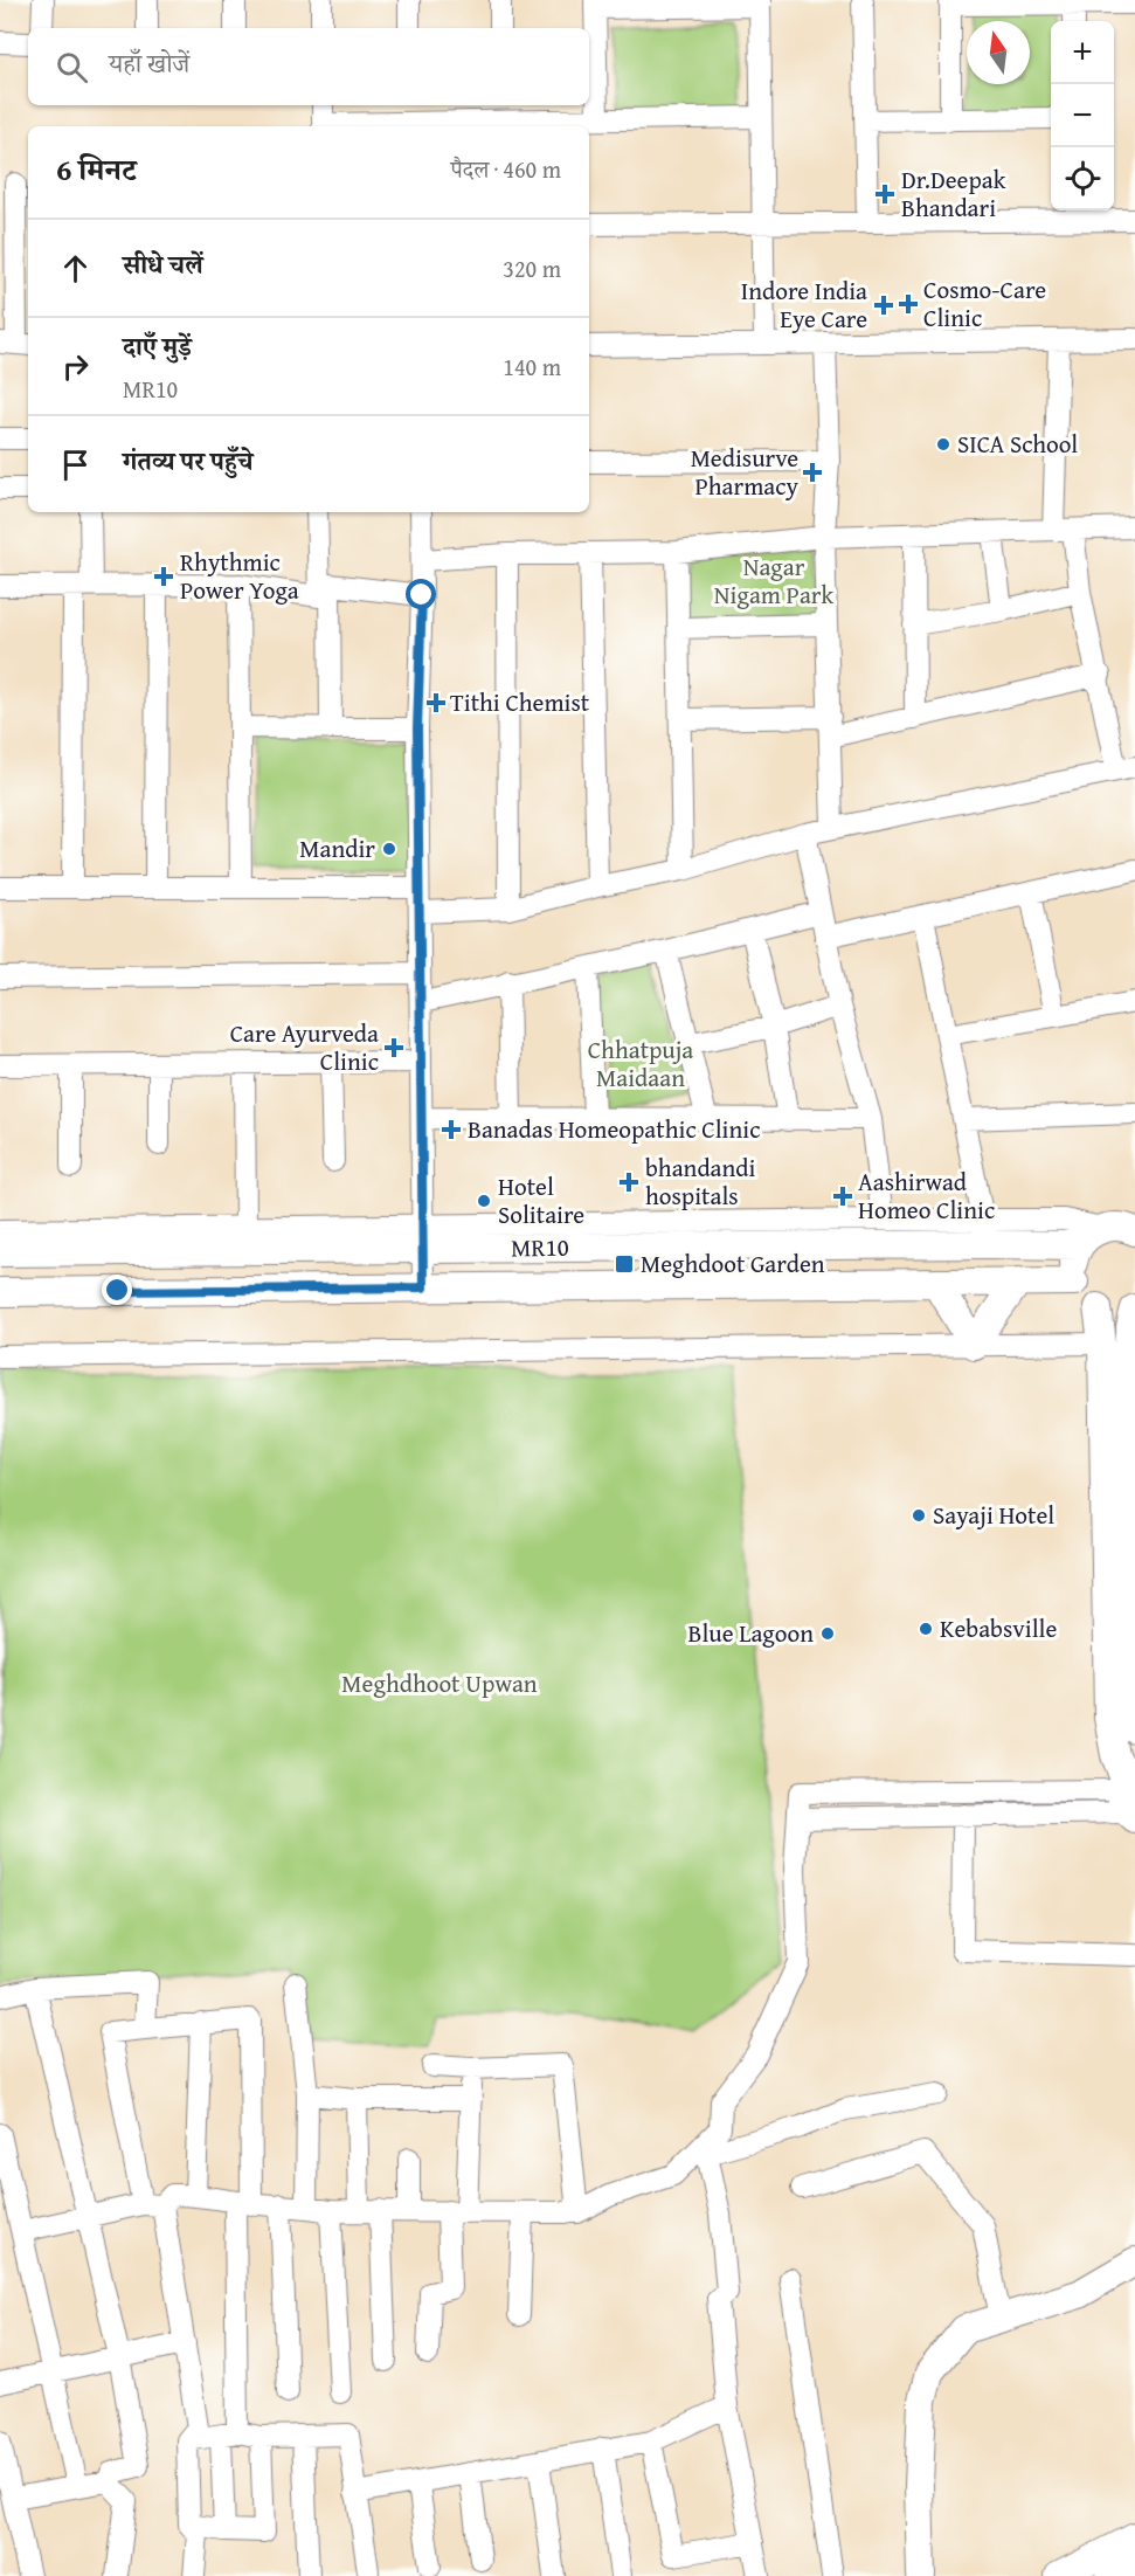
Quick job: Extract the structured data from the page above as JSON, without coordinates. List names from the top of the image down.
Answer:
{
  "streets": {
    "main road": ["MR10"]
  },
  "parks": ["Nagar Nigam Park", "Chhatpuja Maidaan", "Meghdhoot Upwan"],
  "places": {
    "health": [
      "Dr.Deepak Bhandari",
      "Cosmo-Care Clinic",
      "Indore India Eye Care",
      "Medisurve Pharmacy",
      "Rhythmic Power Yoga",
      "Tithi Chemist",
      "Care Ayurveda Clinic",
      "Banadas Homeopathic Clinic",
      "bhandandi hospitals",
      "Aashirwad Homeo Clinic"
    ],
    "other": [
      "SICA School",
      "Mandir",
      "Hotel Solitaire",
      "Sayaji Hotel",
      "Kebabsville",
      "Blue Lagoon"
    ],
    "transit": ["Meghdoot Garden"]
  },
  "north": "top",
  "page": {
    "map_buttons": ["+", "−"],
    "search": "यहाँ खोजें",
    "heading": ["6 मिनट", "पैदल · 460 m"],
    "list": [
      ["सीधे चलें", "320 m"],
      ["दाएँ मुड़ें", "MR10", "140 m"],
      "गंतव्य पर पहुँचे"
    ]
  }
}
